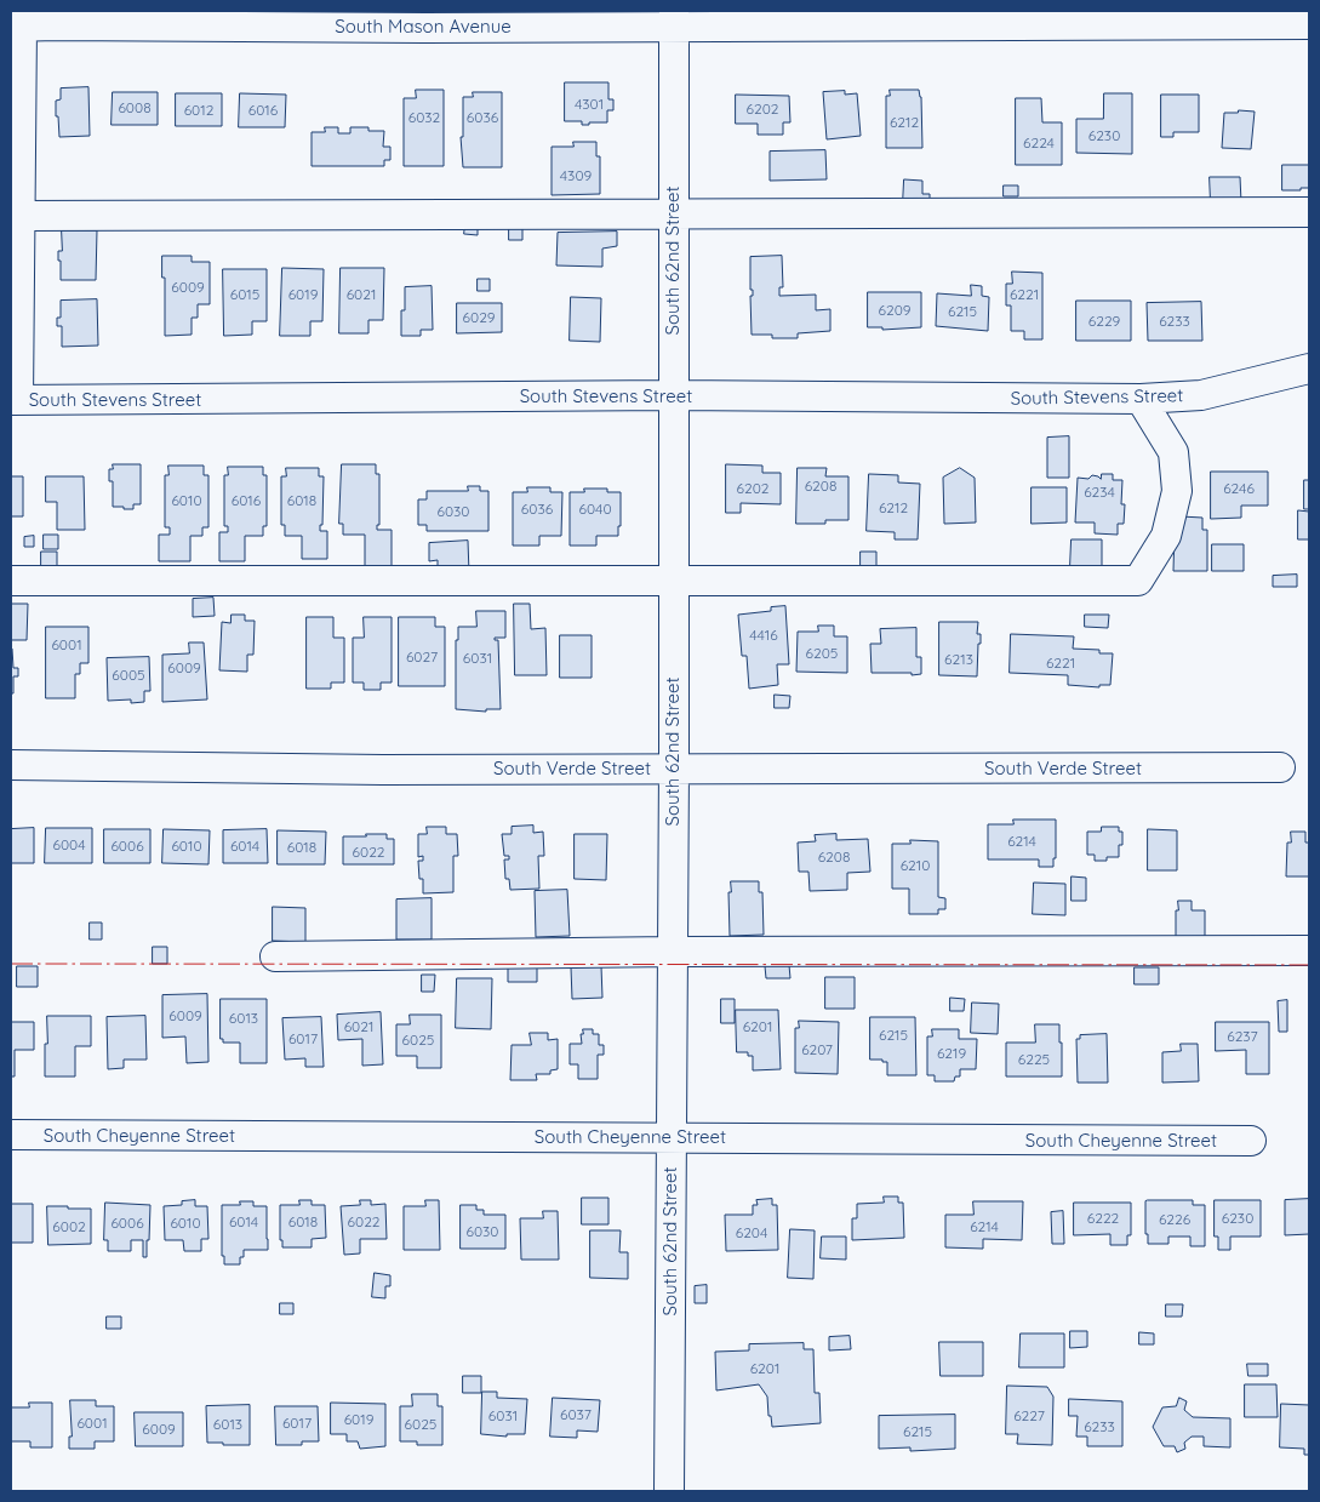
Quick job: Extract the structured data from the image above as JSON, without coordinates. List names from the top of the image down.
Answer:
{
  "streets": {
    "street": [
      "South Mason Avenue",
      "South 62nd Street",
      "South Stevens Street",
      "South Verde Street",
      "South Cheyenne Street"
    ]
  },
  "crossings": [
    ["South Mason Avenue", "South 62nd Street"],
    ["South 62nd Street", "South Stevens Street"],
    ["South 62nd Street", "South Verde Street"],
    ["South 62nd Street", "South Cheyenne Street"]
  ],
  "house_numbers": [
    "4301",
    "6008",
    "6202",
    "6012",
    "6016",
    "6032",
    "6036",
    "6212",
    "6230",
    "6224",
    "4309",
    "6009",
    "6015",
    "6019",
    "6021",
    "6221",
    "6209",
    "6215",
    "6029",
    "6229",
    "6233",
    "6208",
    "6202",
    "6246",
    "6234",
    "6010",
    "6016",
    "6018",
    "6212",
    "6036",
    "6040",
    "6030",
    "4416",
    "6001",
    "6205",
    "6027",
    "6031",
    "6213",
    "6221",
    "6009",
    "6005",
    "6214",
    "6004",
    "6006",
    "6010",
    "6014",
    "6018",
    "6022",
    "6208",
    "6210",
    "6009",
    "6013",
    "6021",
    "6201",
    "6215",
    "6237",
    "6017",
    "6025",
    "6207",
    "6219",
    "6225",
    "6222",
    "6230",
    "6226",
    "6014",
    "6018",
    "6022",
    "6006",
    "6010",
    "6002",
    "6214",
    "6030",
    "6204",
    "6201",
    "6037",
    "6031",
    "6227",
    "6019",
    "6001",
    "6017",
    "6013",
    "6025",
    "6233",
    "6009",
    "6215"
  ]
}
